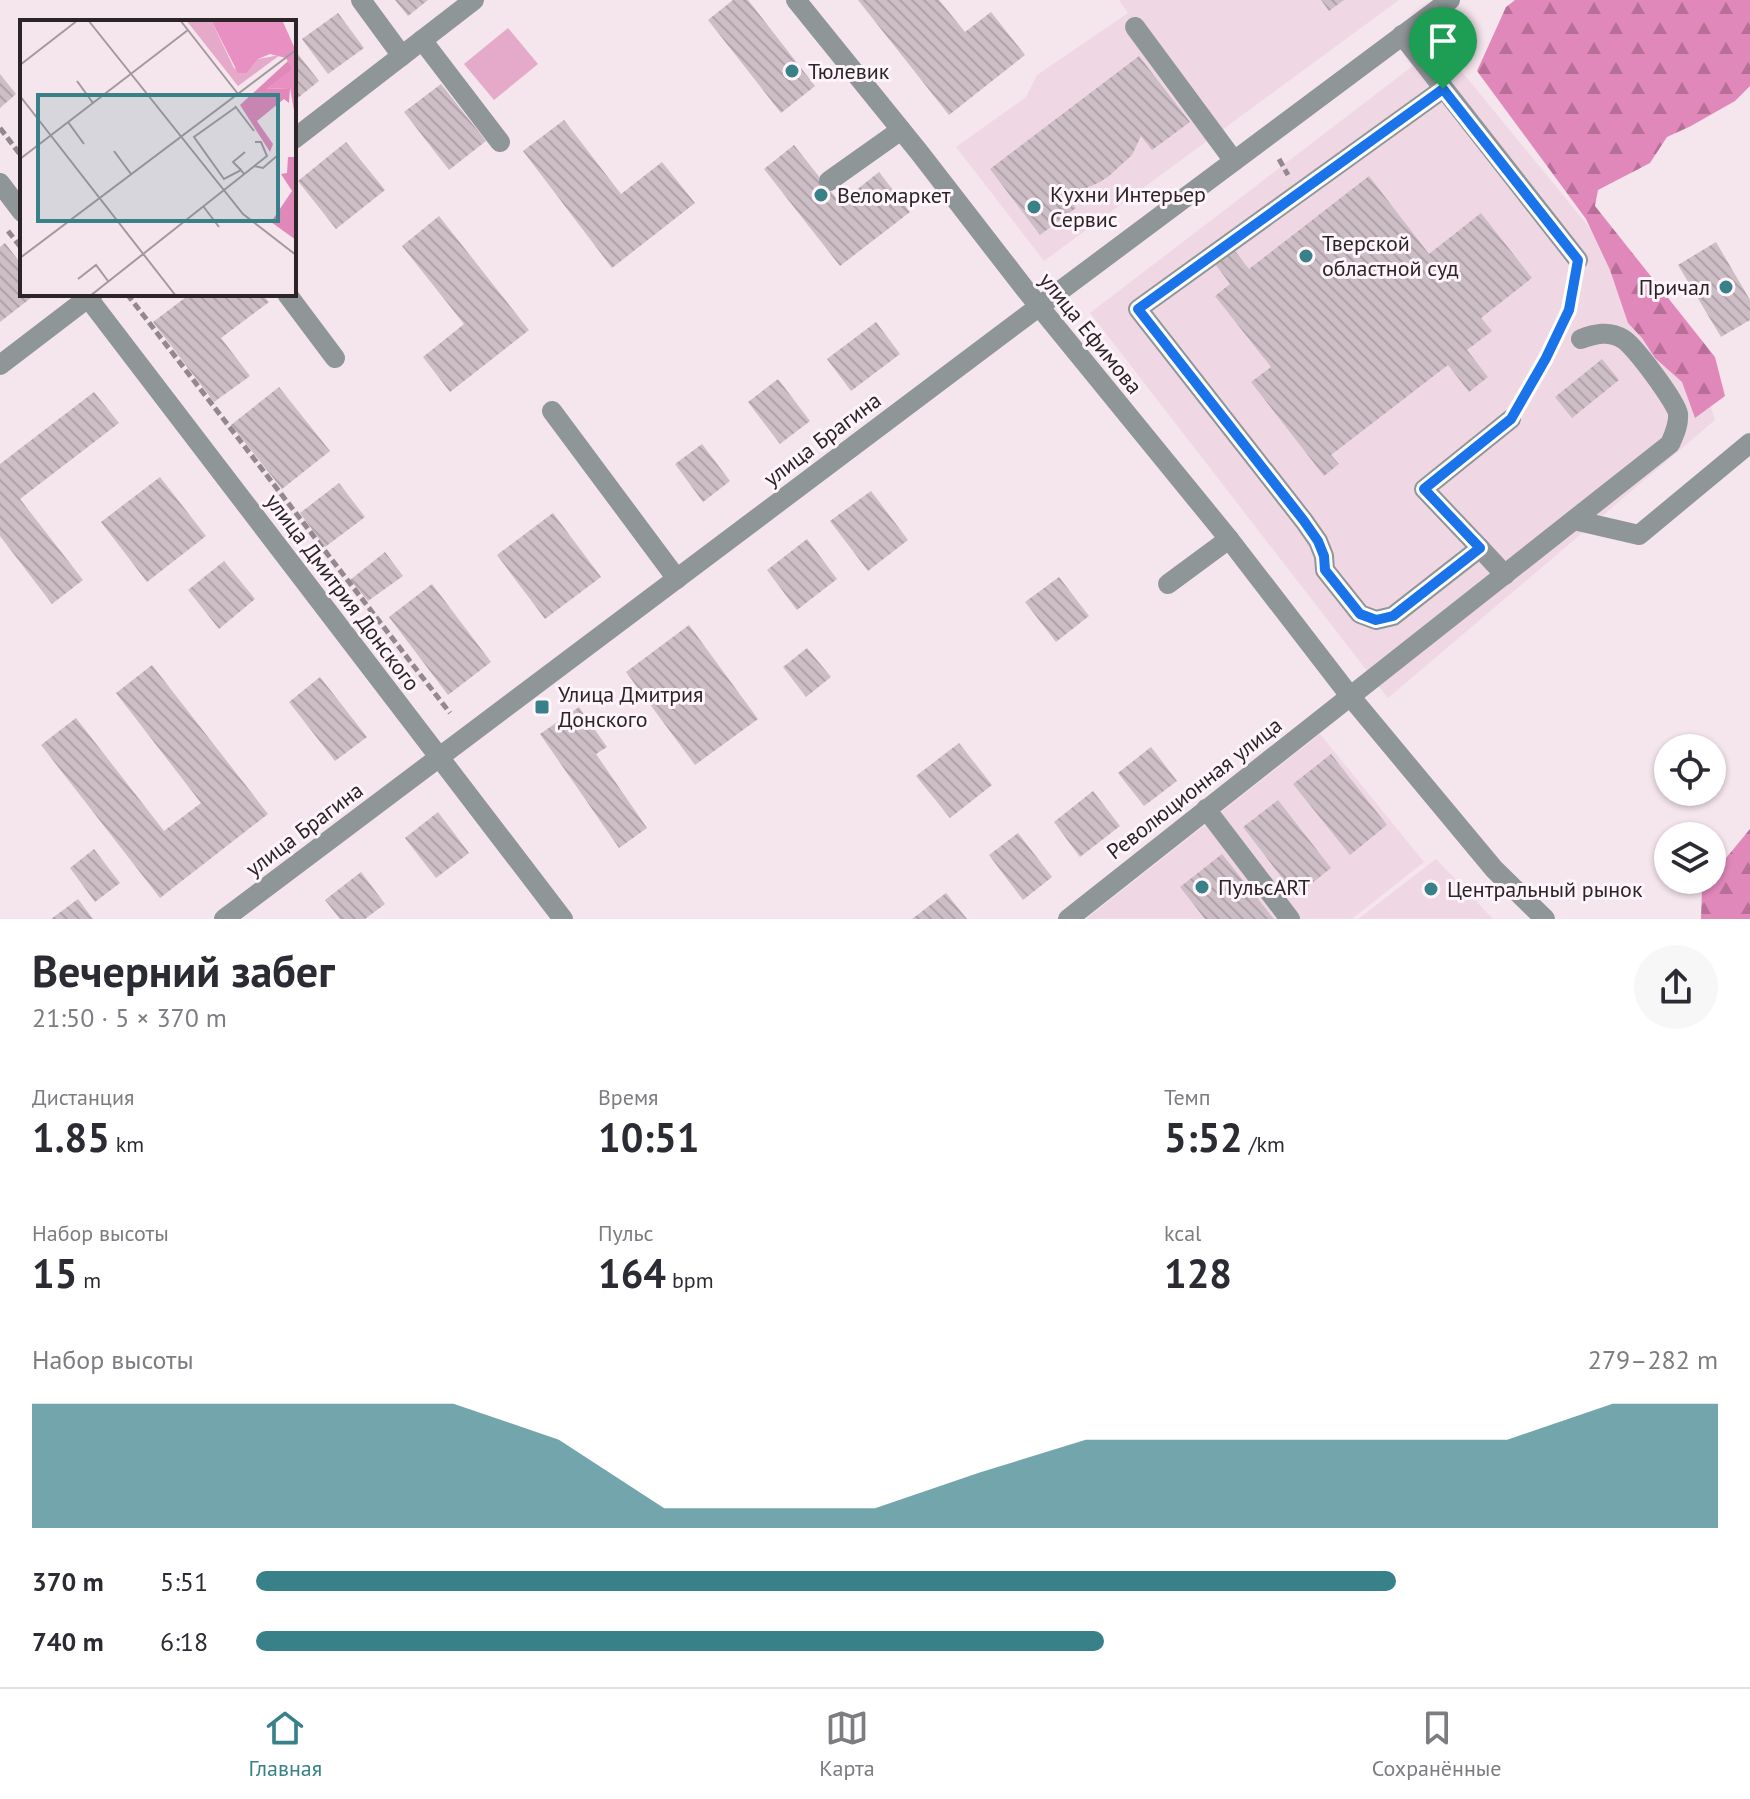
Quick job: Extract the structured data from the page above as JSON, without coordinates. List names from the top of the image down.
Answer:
{
  "streets": {
    "street": [
      "улица Ефимова",
      "улица Брагина",
      "улица Дмитрия Донского",
      "Революционная улица"
    ]
  },
  "crossings": [
    ["улица Ефимова", "улица Брагина"],
    ["улица Ефимова", "Революционная улица"],
    ["улица Брагина", "улица Дмитрия Донского"]
  ],
  "places": {
    "other": [
      "Тюлевик",
      "Веломаркет",
      "Кухни Интерьер Сервис",
      "Тверской областной суд",
      "Причал",
      "ПульсART",
      "Центральный рынок"
    ],
    "transit": ["Улица Дмитрия Донского"]
  },
  "page": {
    "heading": ["Вечерний забег", "21:50 · 5 × 370 m"],
    "stats": [
      ["Дистанция", "1.85 km"],
      ["Время", "10:51"],
      ["Темп", "5:52 /km"],
      ["Набор высоты", "15 m"],
      ["Пульс", "164 bpm"],
      ["kcal", "128"]
    ],
    "chart": ["Набор высоты", "279–282 m"],
    "list": [
      {
        "name": "370 m",
        "note": "5:51"
      },
      {
        "name": "740 m",
        "note": "6:18"
      }
    ],
    "tabs": ["Главная", "Карта", "Сохранённые"]
  }
}
